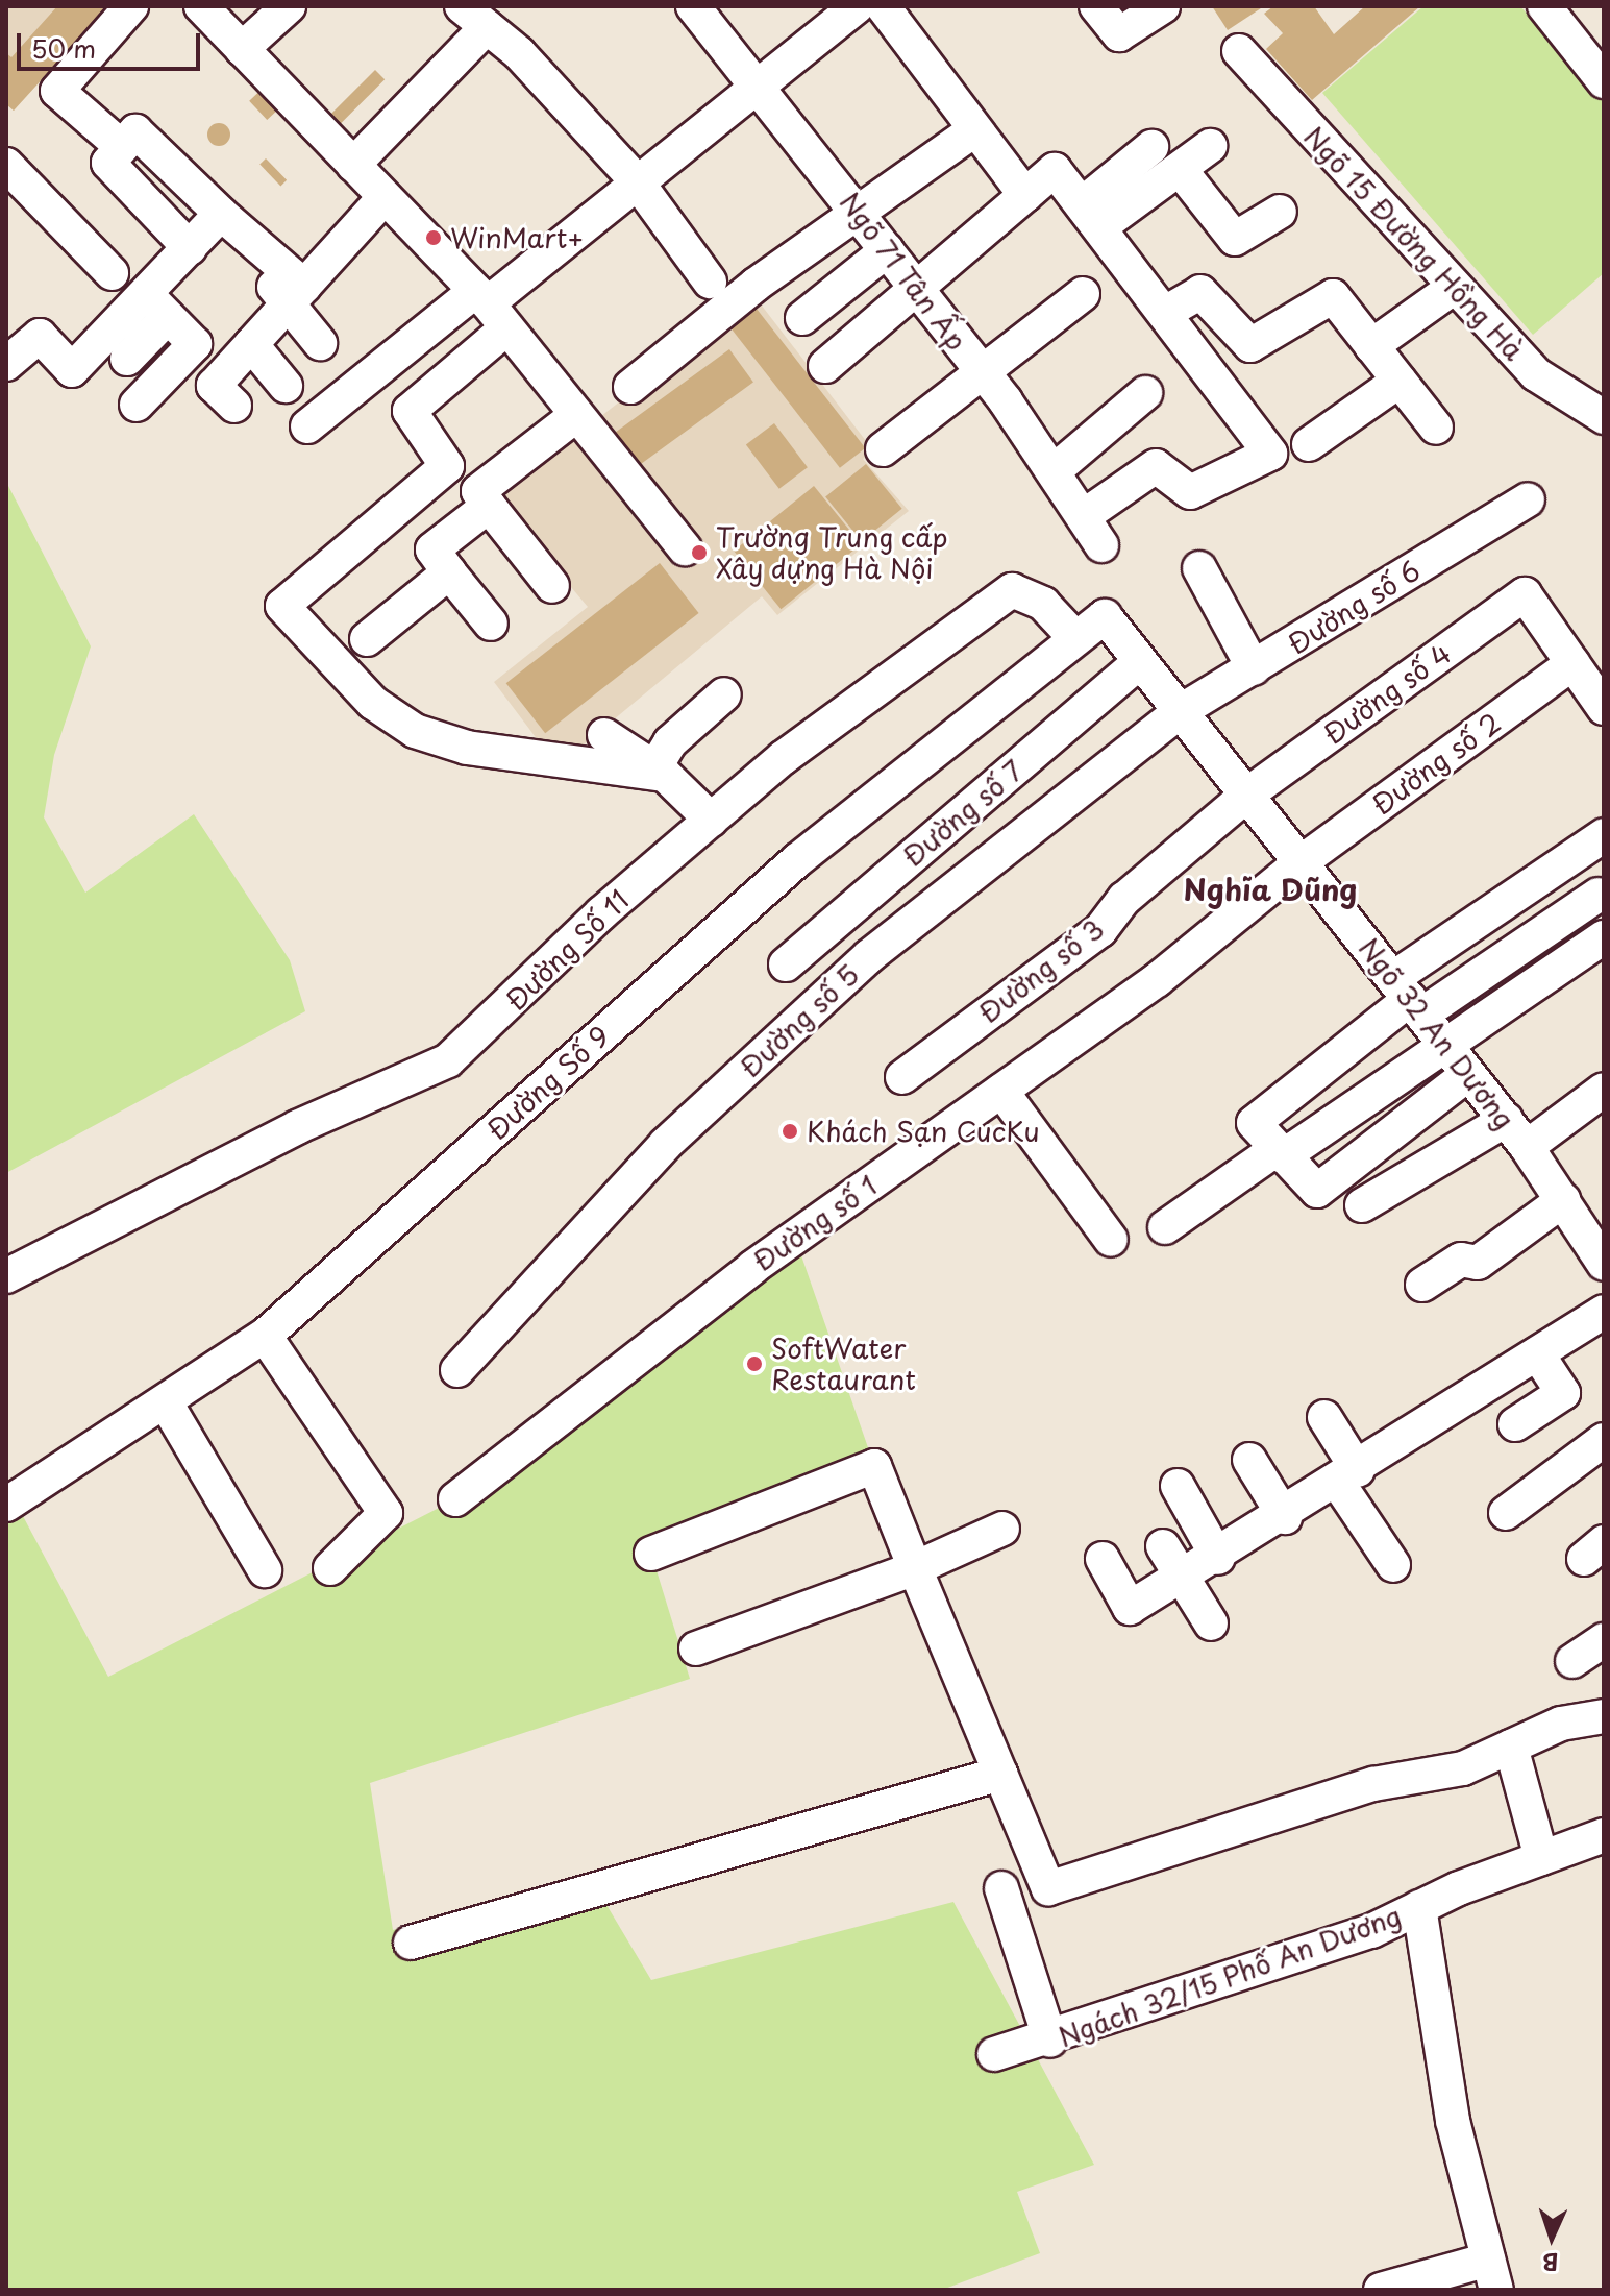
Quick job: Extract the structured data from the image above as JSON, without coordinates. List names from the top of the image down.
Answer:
{
  "streets": {
    "street": [
      "Ngõ 15 Đường Hồng Hà",
      "Ngõ 71 Tân Ấp",
      "Đường số 6",
      "Đường số 4",
      "Đường số 2",
      "Đường số 7",
      "Đường Số 11",
      "Đường số 3",
      "Đường số 5",
      "Ngõ 32 An Dương",
      "Đường Số 9",
      "Đường số 1",
      "Ngách 32/15 Phố An Dương"
    ]
  },
  "crossings": [
    ["Đường số 6", "Đường số 5"],
    ["Đường số 6", "Ngõ 32 An Dương"],
    ["Đường số 4", "Đường số 2"],
    ["Đường số 4", "Đường số 3"],
    ["Đường số 4", "Ngõ 32 An Dương"],
    ["Đường số 2", "Ngõ 32 An Dương"],
    ["Đường số 2", "Đường số 1"],
    ["Đường số 7", "Ngõ 32 An Dương"],
    ["Đường Số 11", "Đường Số 9"],
    ["Đường số 3", "Ngõ 32 An Dương"],
    ["Đường số 5", "Ngõ 32 An Dương"],
    ["Ngõ 32 An Dương", "Đường Số 9"],
    ["Ngõ 32 An Dương", "Đường số 1"]
  ],
  "districts": ["Nghĩa Dũng"],
  "places": [
    "WinMart+",
    "Trường Trung cấp Xây dựng Hà Nội",
    "Khách Sạn CucKu",
    "SoftWater Restaurant"
  ],
  "scale_bar": "50 m",
  "north": "bottom"
}
